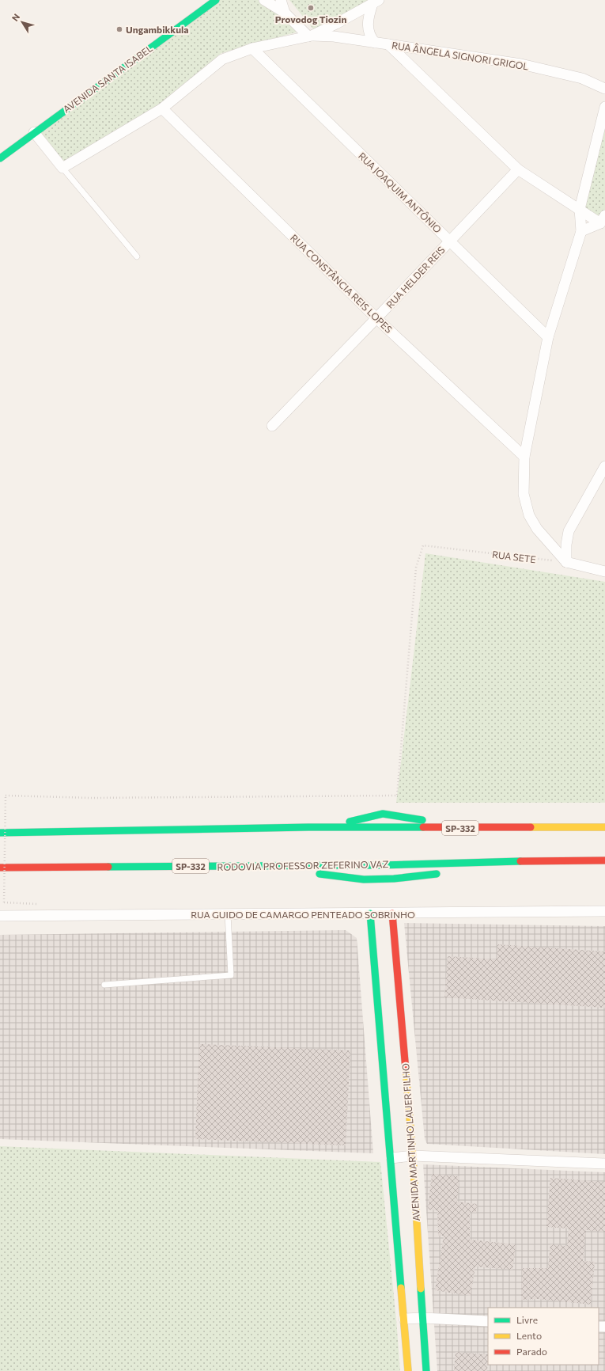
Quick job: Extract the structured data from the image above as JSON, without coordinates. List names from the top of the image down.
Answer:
{
  "streets": {
    "main road": [
      "AVENIDA SANTA ISABEL",
      "SP-332",
      "RODOVIA PROFESSOR ZEFERINO VAZ",
      "AVENIDA MARTINHO LAUER FILHO"
    ],
    "street": [
      "RUA ÂNGELA SIGNORI GRIGOL",
      "RUA JOAQUIM ANTÔNIO",
      "RUA HELDER REIS",
      "RUA CONSTÂNCIA REIS LOPES",
      "RUA GUIDO DE CAMARGO PENTEADO SOBRINHO"
    ],
    "path": ["RUA SETE"]
  },
  "crossings": [
    ["RUA JOAQUIM ANTÔNIO", "RUA HELDER REIS"],
    ["RUA HELDER REIS", "RUA CONSTÂNCIA REIS LOPES"],
    ["RUA GUIDO DE CAMARGO PENTEADO SOBRINHO", "AVENIDA MARTINHO LAUER FILHO"]
  ],
  "places": ["Provodog Tiozin", "Ungambikkula"],
  "legend": ["Livre", "Lento", "Parado"],
  "north": "top left"
}
